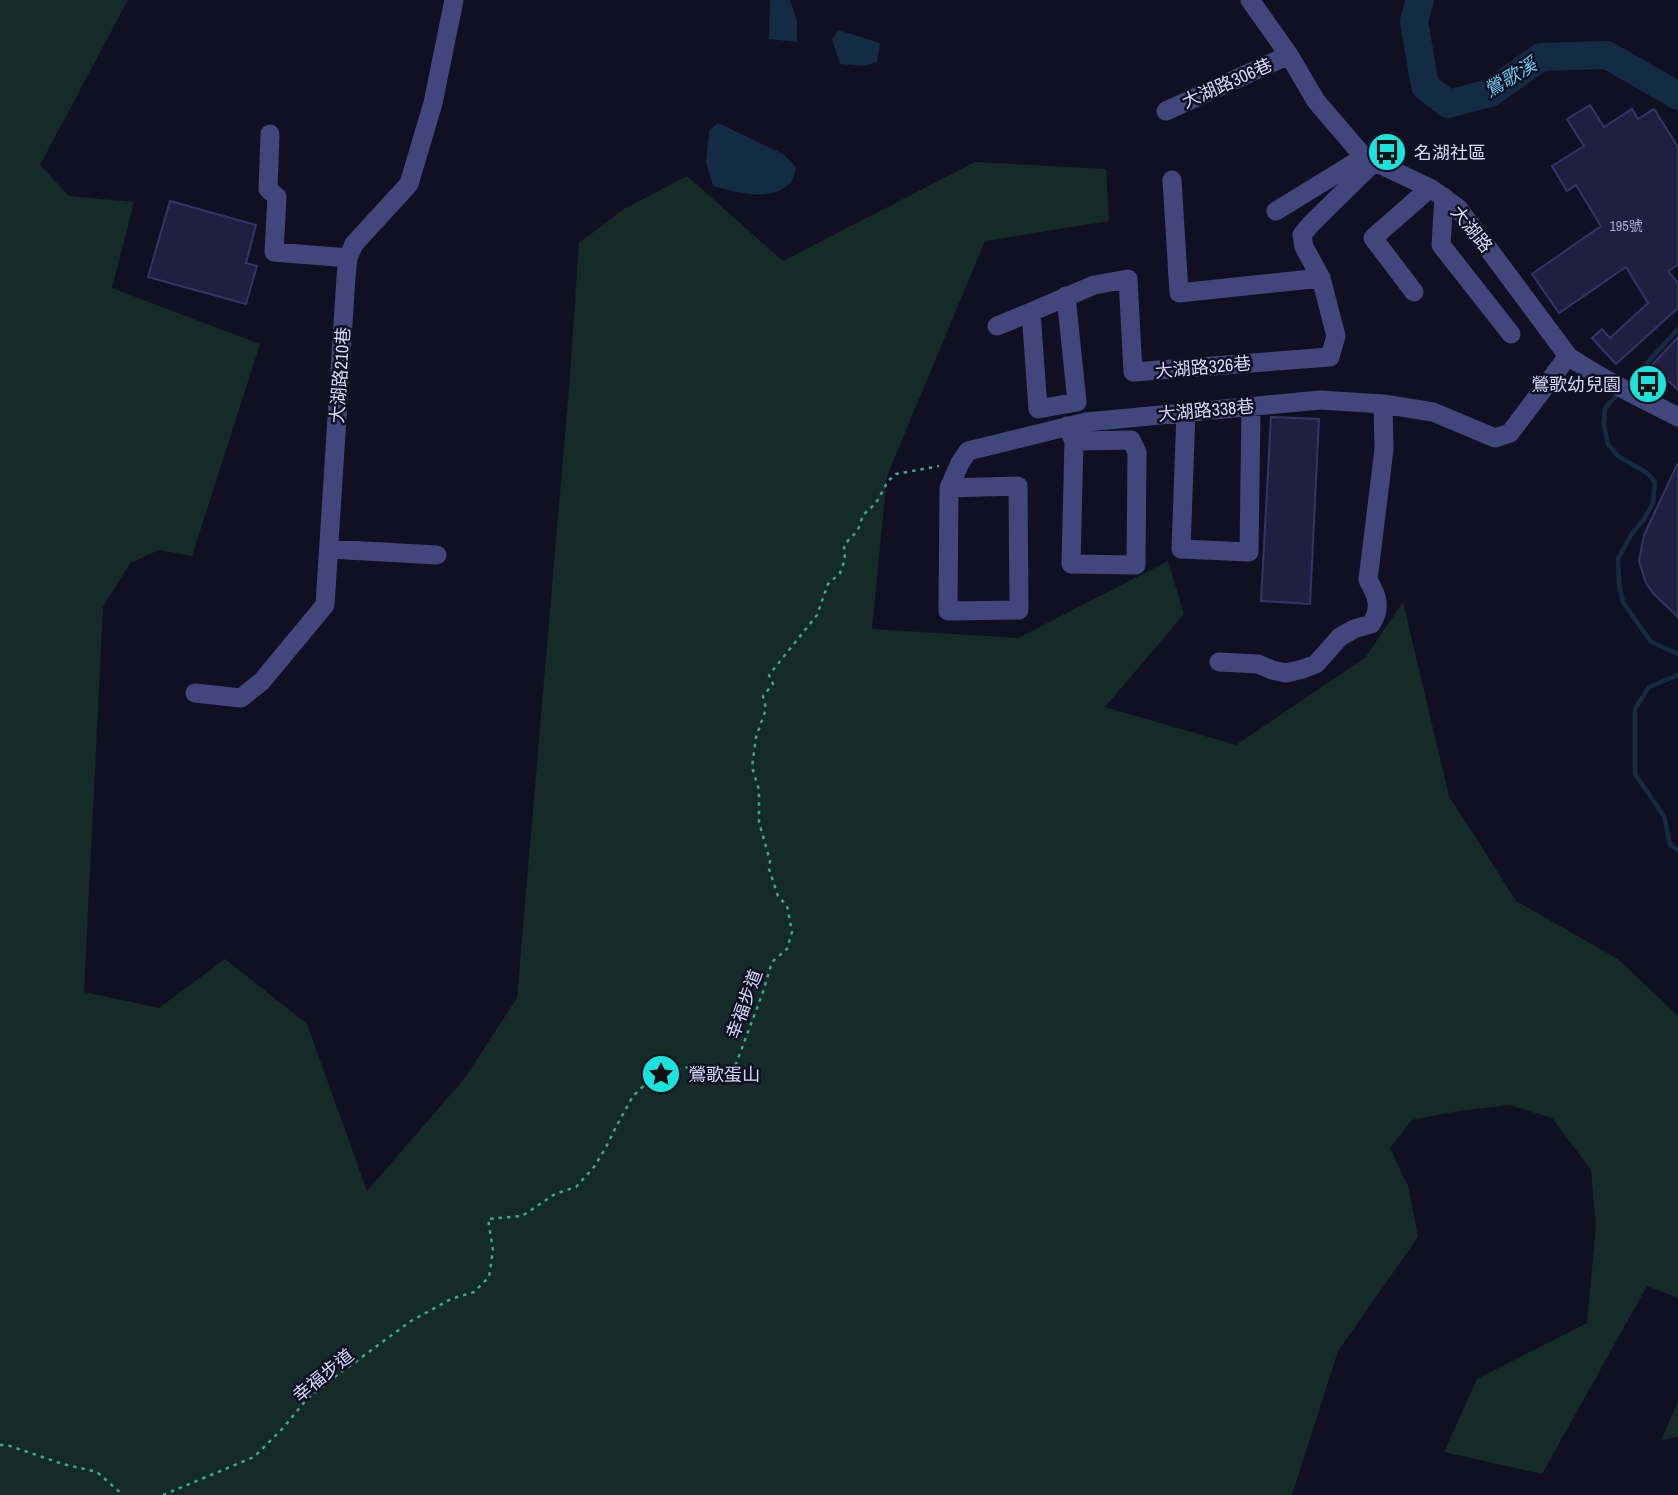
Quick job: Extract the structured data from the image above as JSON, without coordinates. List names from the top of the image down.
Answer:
{
  "streets": {
    "street": [
      "大湖路306巷",
      "大湖路",
      "大湖路326巷",
      "大湖路210巷",
      "大湖路338巷"
    ],
    "path": ["幸福步道"]
  },
  "crossings": [
    ["大湖路306巷", "大湖路"],
    ["大湖路", "大湖路326巷"],
    ["大湖路", "大湖路338巷"],
    ["大湖路338巷", "幸福步道"]
  ],
  "water": ["鶯歌溪"],
  "places": {
    "bus stop": ["名湖社區", "鶯歌幼兒園"],
    "place": ["鶯歌蛋山"]
  },
  "house_numbers": ["195號"]
}
